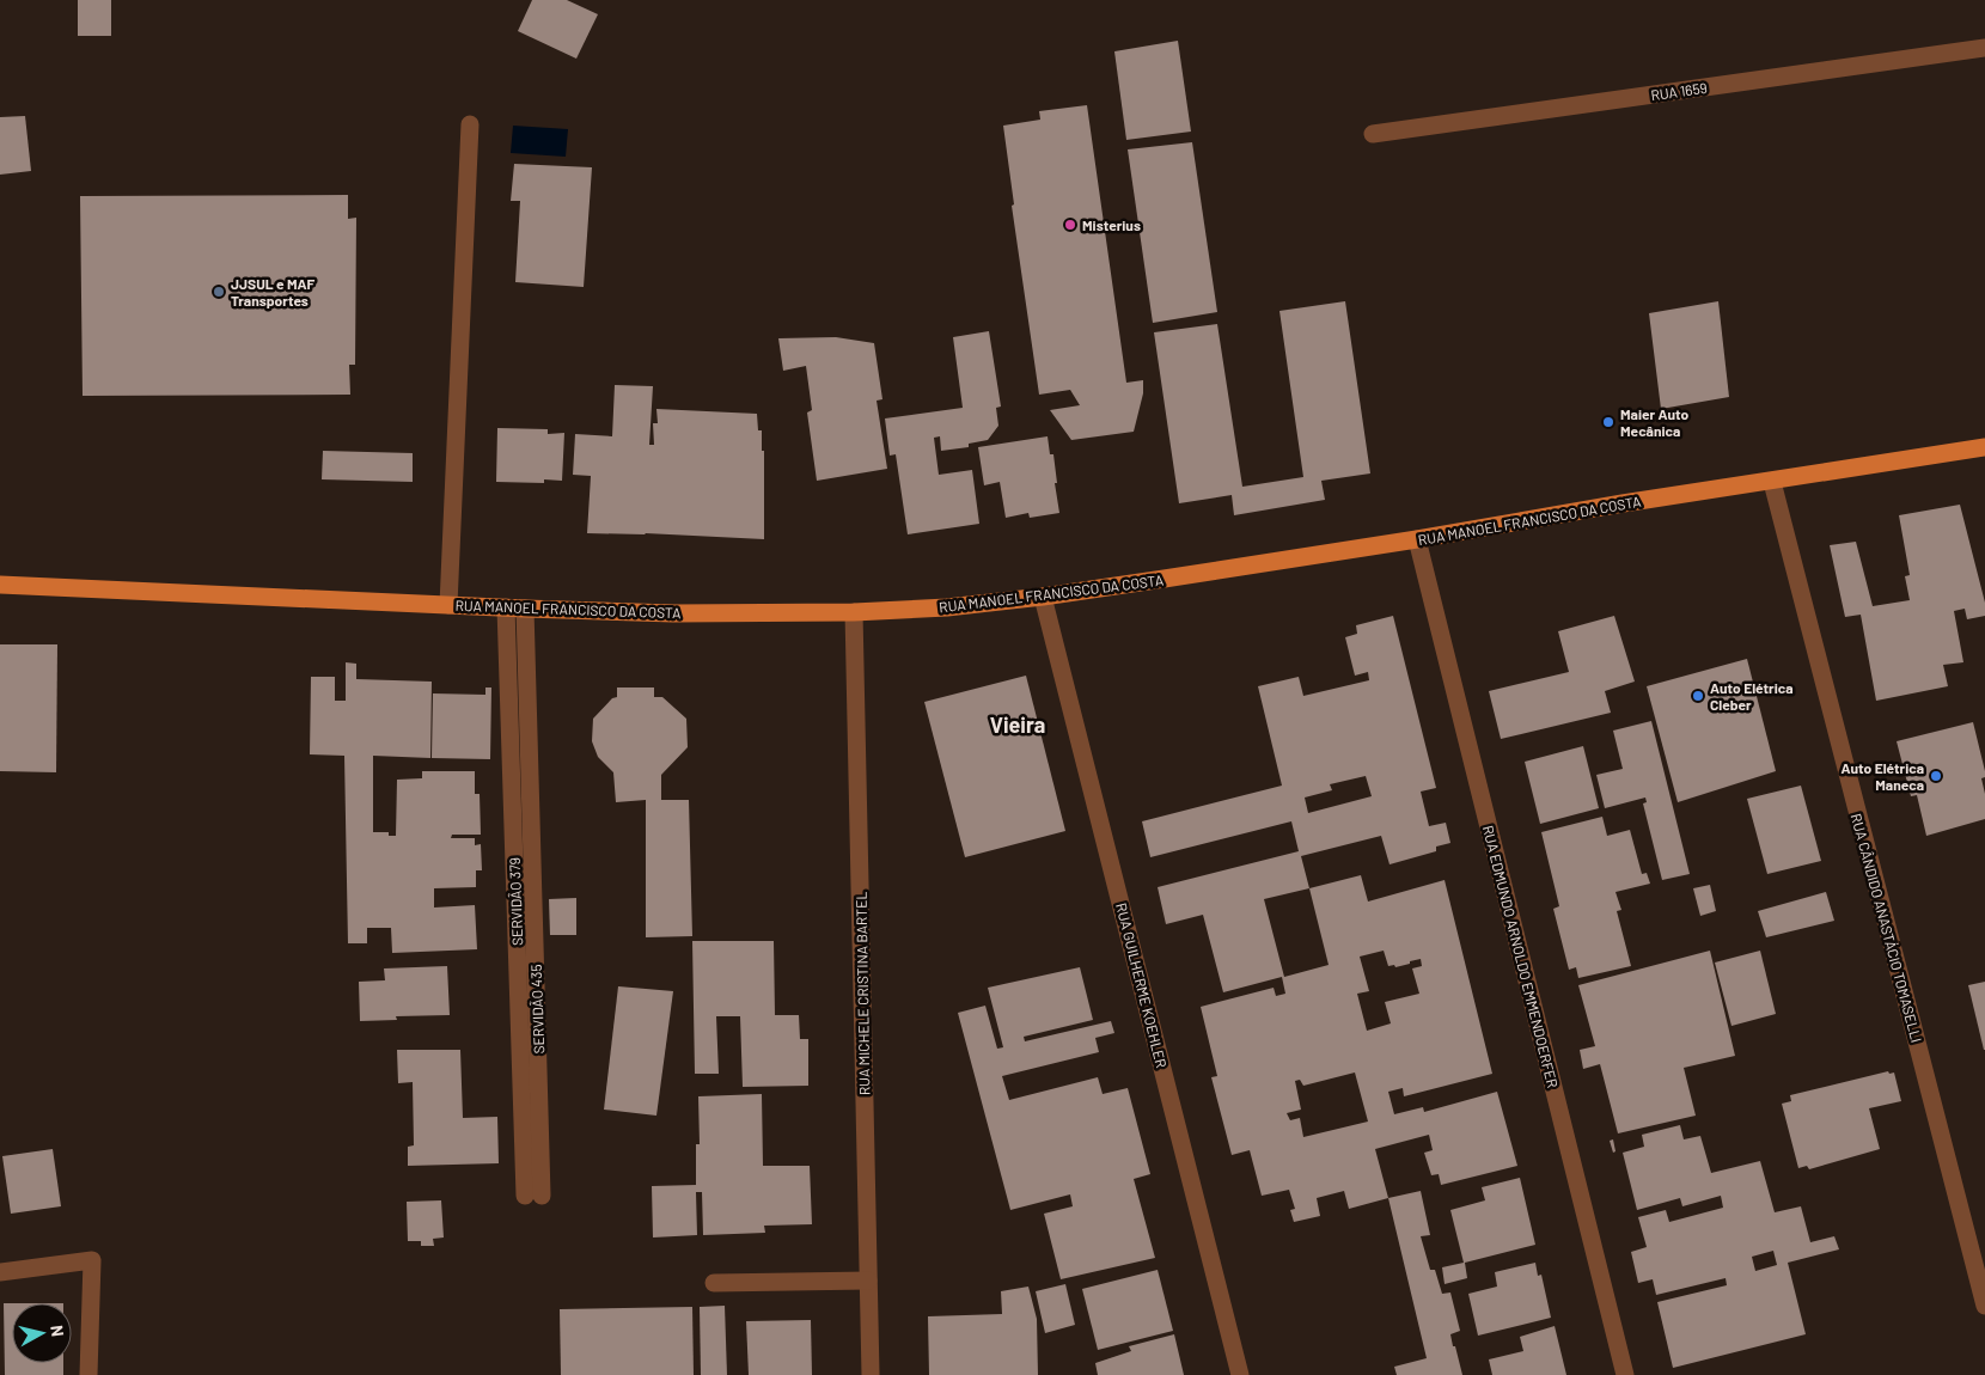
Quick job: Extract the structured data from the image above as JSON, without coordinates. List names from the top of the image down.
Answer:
{
  "streets": {
    "main road": ["RUA MANOEL FRANCISCO DA COSTA"],
    "street": [
      "RUA 1659",
      "SERVIDÃO 379",
      "RUA CÂNDIDO ANASTÁCIO TOMASELLI",
      "RUA EDMUNDO ARNOLDO EMMENDOERFER",
      "RUA GUILHERME KOEHLER",
      "RUA MICHELE CRISTINA BARTEL",
      "SERVIDÃO 435"
    ]
  },
  "crossings": [
    ["RUA MANOEL FRANCISCO DA COSTA", "SERVIDÃO 379"],
    ["RUA MANOEL FRANCISCO DA COSTA", "RUA CÂNDIDO ANASTÁCIO TOMASELLI"],
    ["RUA MANOEL FRANCISCO DA COSTA", "RUA EDMUNDO ARNOLDO EMMENDOERFER"],
    ["RUA MANOEL FRANCISCO DA COSTA", "RUA GUILHERME KOEHLER"],
    ["RUA MANOEL FRANCISCO DA COSTA", "RUA MICHELE CRISTINA BARTEL"],
    ["RUA MANOEL FRANCISCO DA COSTA", "SERVIDÃO 435"],
    ["SERVIDÃO 379", "SERVIDÃO 435"]
  ],
  "districts": ["Vieira"],
  "places": [
    "Misterius",
    "JJSUL e MAF Transportes",
    "Maier Auto Mecânica",
    "Auto Elétrica Cleber",
    "Auto Elétrica Maneca"
  ],
  "north": "right"
}
